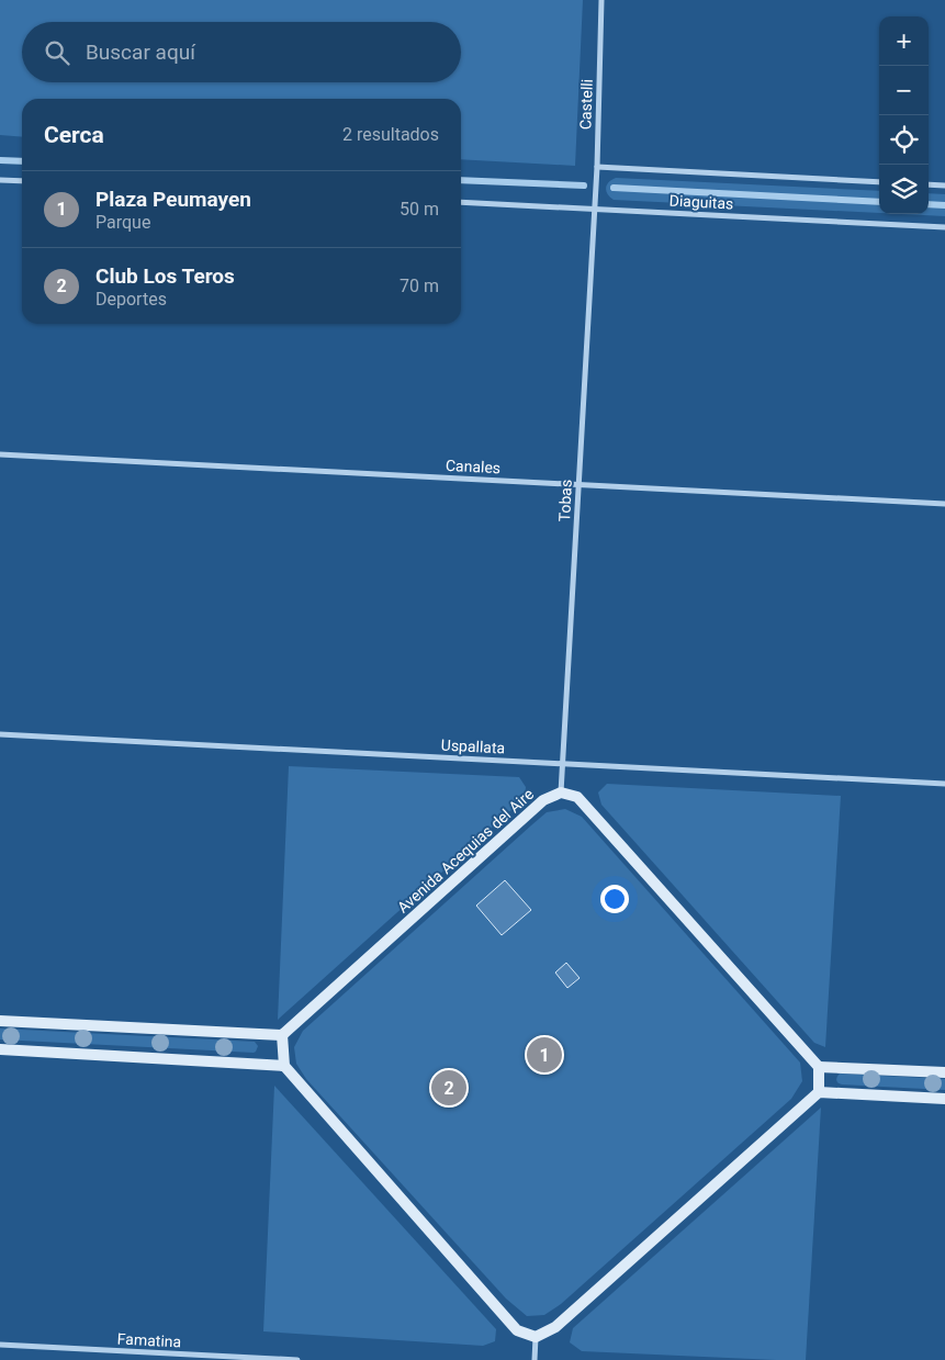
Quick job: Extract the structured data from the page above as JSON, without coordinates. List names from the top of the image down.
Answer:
{
  "streets": {
    "street": [
      "Castelli",
      "Diaguitas",
      "Canales",
      "Tobas",
      "Uspallata",
      "Avenida Acequias del Aire",
      "Famatina"
    ]
  },
  "crossings": [
    ["Castelli", "Diaguitas"],
    ["Castelli", "Tobas"],
    ["Diaguitas", "Tobas"],
    ["Canales", "Tobas"],
    ["Tobas", "Uspallata"],
    ["Tobas", "Avenida Acequias del Aire"]
  ],
  "page": {
    "map_buttons": ["+", "−"],
    "search": "Buscar aquí",
    "heading": ["Cerca", "2 resultados"],
    "list": [
      {
        "mark": "1",
        "name": "Plaza Peumayen",
        "note": "Parque",
        "value": "50 m"
      },
      {
        "mark": "2",
        "name": "Club Los Teros",
        "note": "Deportes",
        "value": "70 m"
      }
    ],
    "pins": ["1", "2"]
  }
}
